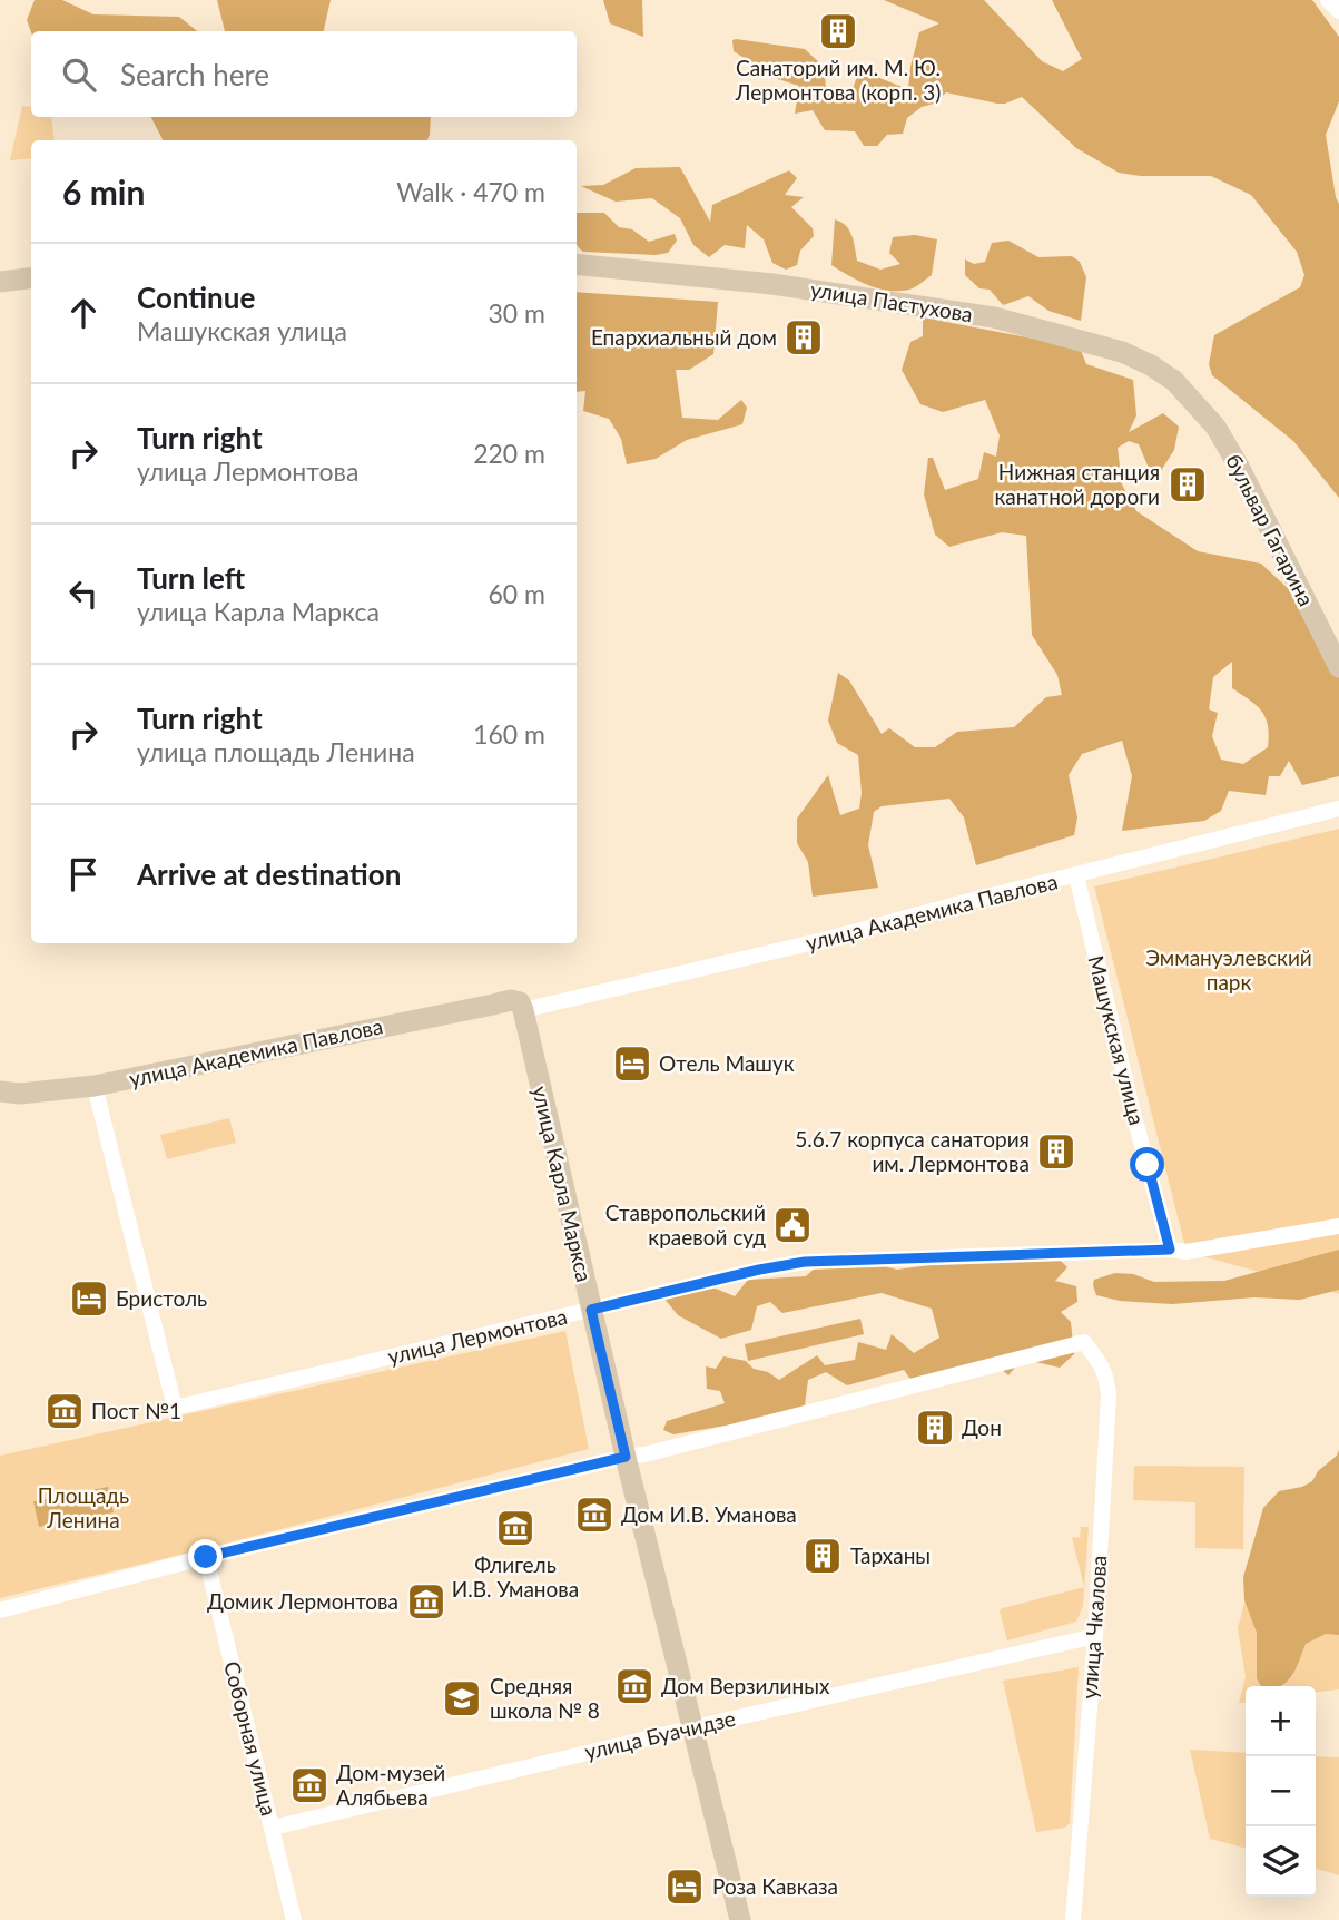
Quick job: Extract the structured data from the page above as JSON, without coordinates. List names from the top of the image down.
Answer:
{
  "streets": {
    "street": [
      "улица Пастухова",
      "бульвар Гагарина",
      "улица Академика Павлова",
      "Машукская улица",
      "улица Карла Маркса",
      "улица Лермонтова",
      "улица Чкалова",
      "улица Буачидзе",
      "Соборная улица"
    ]
  },
  "crossings": [
    ["улица Пастухова", "бульвар Гагарина"],
    ["улица Академика Павлова", "Машукская улица"],
    ["улица Академика Павлова", "улица Карла Маркса"],
    ["улица Академика Павлова", "улица Лермонтова"],
    ["Машукская улица", "улица Лермонтова"],
    ["улица Карла Маркса", "улица Лермонтова"],
    ["улица Карла Маркса", "улица Чкалова"],
    ["улица Карла Маркса", "улица Буачидзе"],
    ["улица Чкалова", "улица Буачидзе"],
    ["улица Буачидзе", "Соборная улица"]
  ],
  "parks": ["Эммануэлевский парк", "Площадь Ленина"],
  "places": {
    "building": [
      "Санаторий им. М. Ю. Лермонтова (корп. 3)",
      "Епархиальный дом",
      "Нижная станция канатной дороги",
      "5.6.7 корпуса санатория им. Лермонтова",
      "Дон",
      "Тарханы"
    ],
    "hotel": ["Отель Машук", "Бристоль", "Роза Кавказа"],
    "public building": ["Ставропольский краевой суд"],
    "museum": [
      "Пост №1",
      "Дом И.В. Уманова",
      "Флигель И.В. Уманова",
      "Домик Лермонтова",
      "Дом Верзилиных",
      "Дом-музей Алябьева"
    ],
    "school or university": ["Средняя школа № 8"]
  },
  "page": {
    "search": "Search here",
    "heading": ["6 min", "Walk · 470 m"],
    "list": [
      ["Continue", "Машукская улица", "30 m"],
      ["Turn right", "улица Лермонтова", "220 m"],
      ["Turn left", "улица Карла Маркса", "60 m"],
      ["Turn right", "улица площадь Ленина", "160 m"],
      "Arrive at destination"
    ],
    "map_buttons": ["+", "−"]
  }
}
